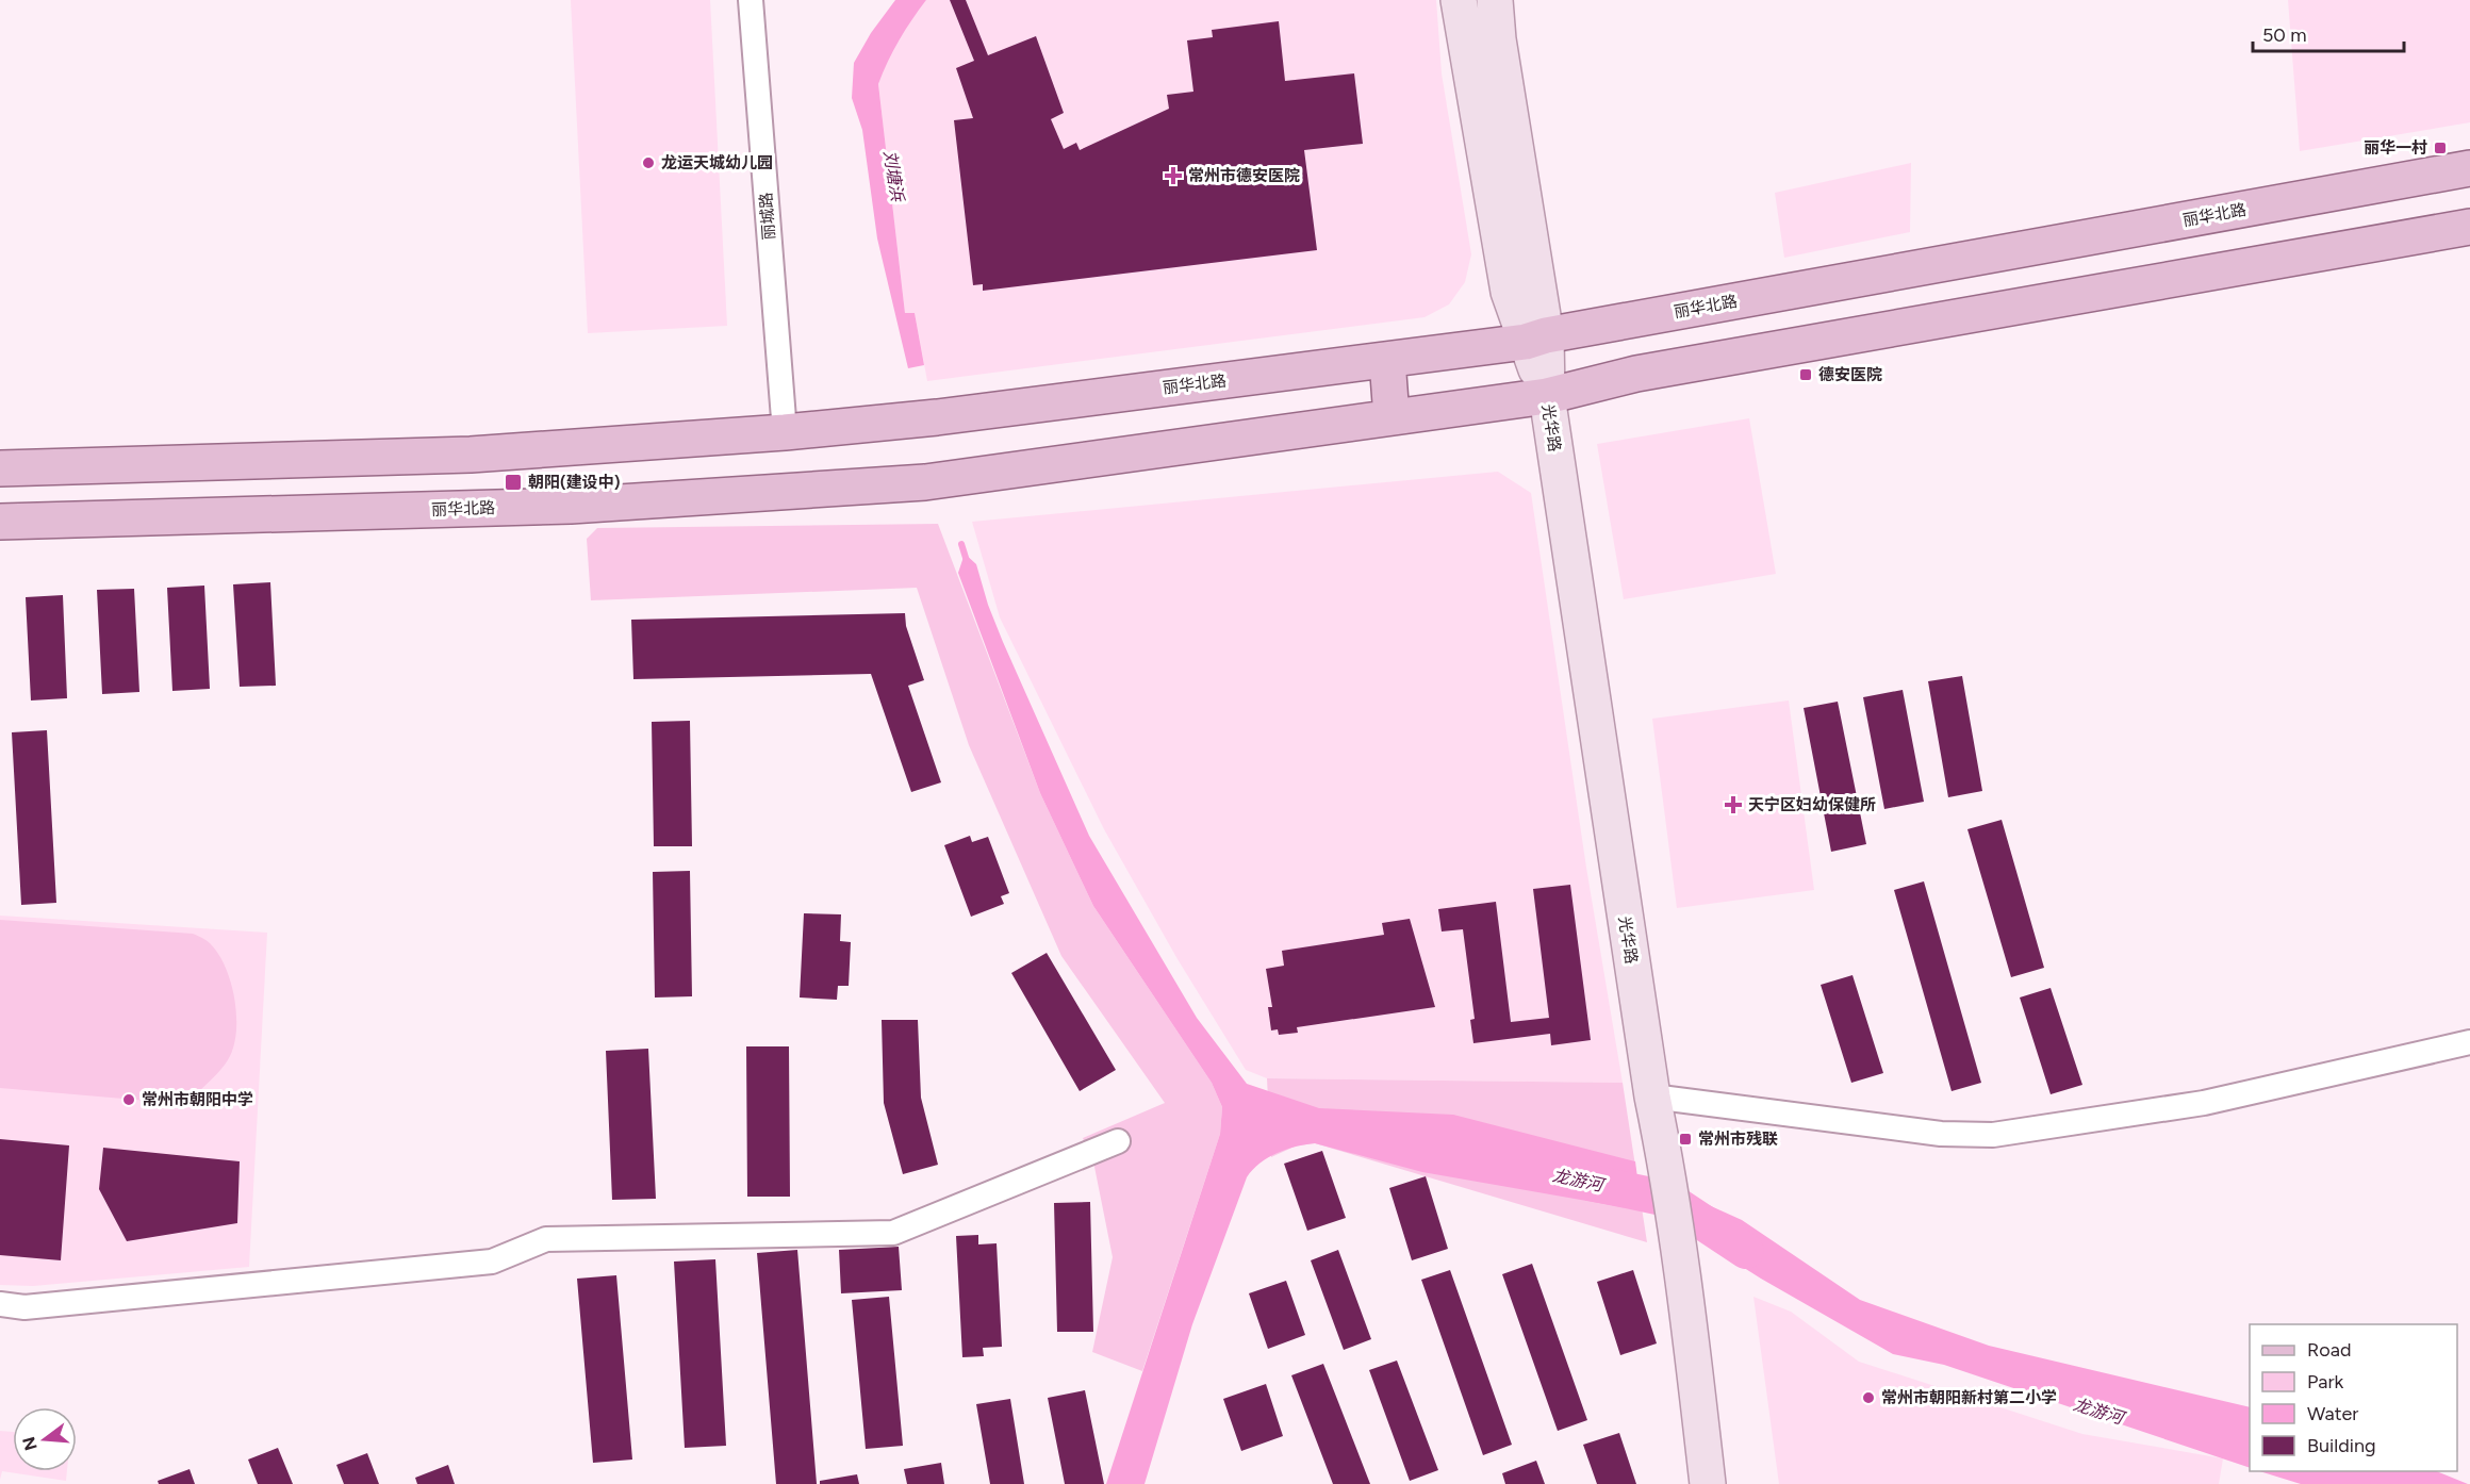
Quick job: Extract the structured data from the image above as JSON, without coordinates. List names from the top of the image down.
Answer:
{
  "streets": {
    "main road": ["丽华北路", "光华路"],
    "street": ["丽城路"]
  },
  "crossings": [
    ["丽华北路", "丽城路"],
    ["丽华北路", "光华路"]
  ],
  "water": ["刘塘浜", "龙游河"],
  "places": {
    "transit": [
      "丽华一村",
      "德安医院",
      "朝阳(建设中)",
      "常州市残联"
    ],
    "other": ["龙运天城幼儿园", "常州市朝阳中学", "常州市朝阳新村第二小学"],
    "health": ["常州市德安医院", "天宁区妇幼保健所"]
  },
  "legend": [
    "Road",
    "Park",
    "Water",
    "Building"
  ],
  "scale_bar": "50 m",
  "north": "left"
}
